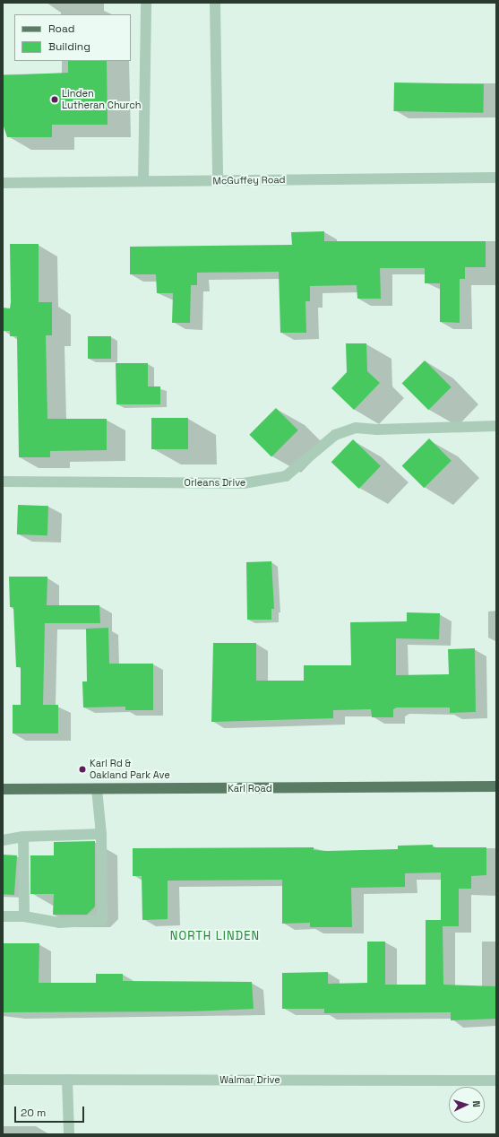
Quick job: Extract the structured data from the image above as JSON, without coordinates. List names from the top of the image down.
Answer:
{
  "streets": {
    "main road": ["Karl Road"],
    "street": ["McGuffey Road", "Orleans Drive", "Walmar Drive"]
  },
  "districts": ["NORTH LINDEN"],
  "places": ["Linden Lutheran Church", "Karl Rd & Oakland Park Ave"],
  "legend": ["Road", "Building"],
  "scale_bar": "20 m",
  "north": "right"
}
